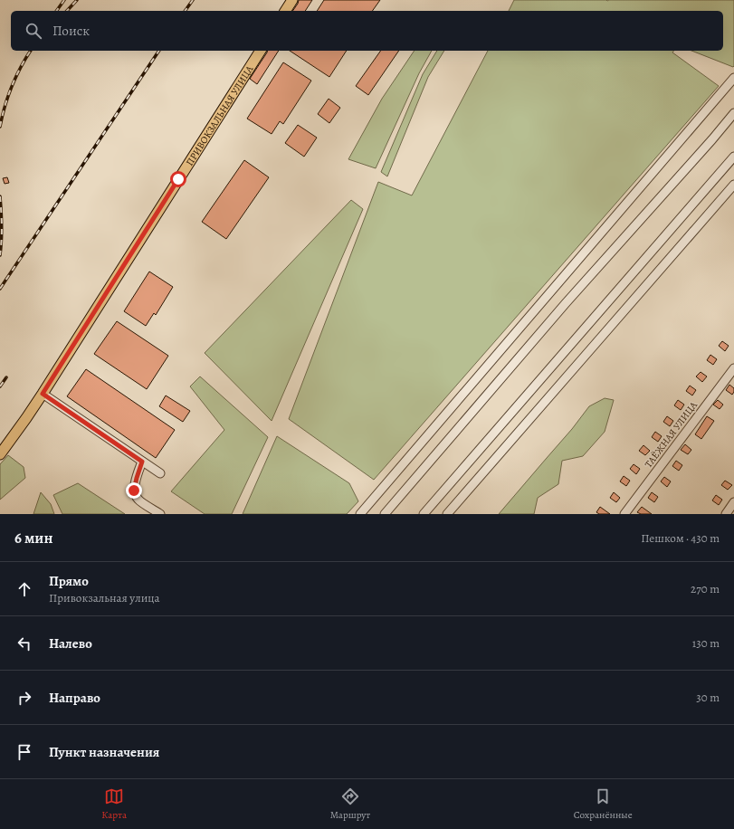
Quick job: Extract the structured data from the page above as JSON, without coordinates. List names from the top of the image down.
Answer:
{
  "streets": {
    "main road": ["ПРИВОКЗАЛЬНАЯ УЛИЦА"],
    "street": ["ТАЁЖНАЯ УЛИЦА"]
  },
  "page": {
    "search": "Поиск",
    "heading": ["6 мин", "Пешком · 430 m"],
    "list": [
      ["Прямо", "Привокзальная улица", "270 m"],
      ["Налево", "130 m"],
      ["Направо", "30 m"],
      "Пункт назначения"
    ],
    "nav": ["Карта", "Маршрут", "Сохранённые"]
  }
}
